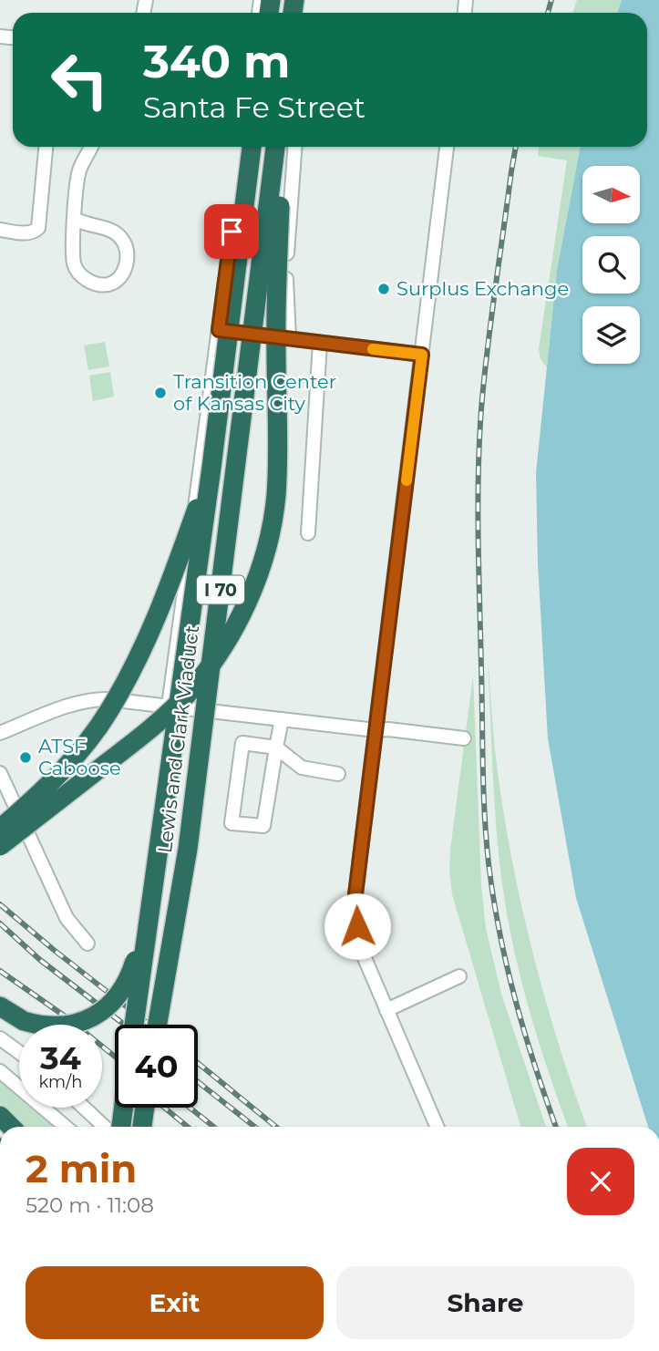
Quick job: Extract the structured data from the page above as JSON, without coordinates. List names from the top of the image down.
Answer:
{
  "streets": {
    "highway": ["I 70", "Lewis and Clark Viaduct"]
  },
  "places": ["Surplus Exchange", "Transition Center of Kansas City", "ATSF Caboose"],
  "north": "right",
  "page": {
    "turn": ["340 m", "Santa Fe Street"],
    "speed": "34 km/h",
    "limit": "40",
    "heading": ["2 min", "520 m · 11:08"],
    "buttons": ["Exit", "Share"]
  }
}
